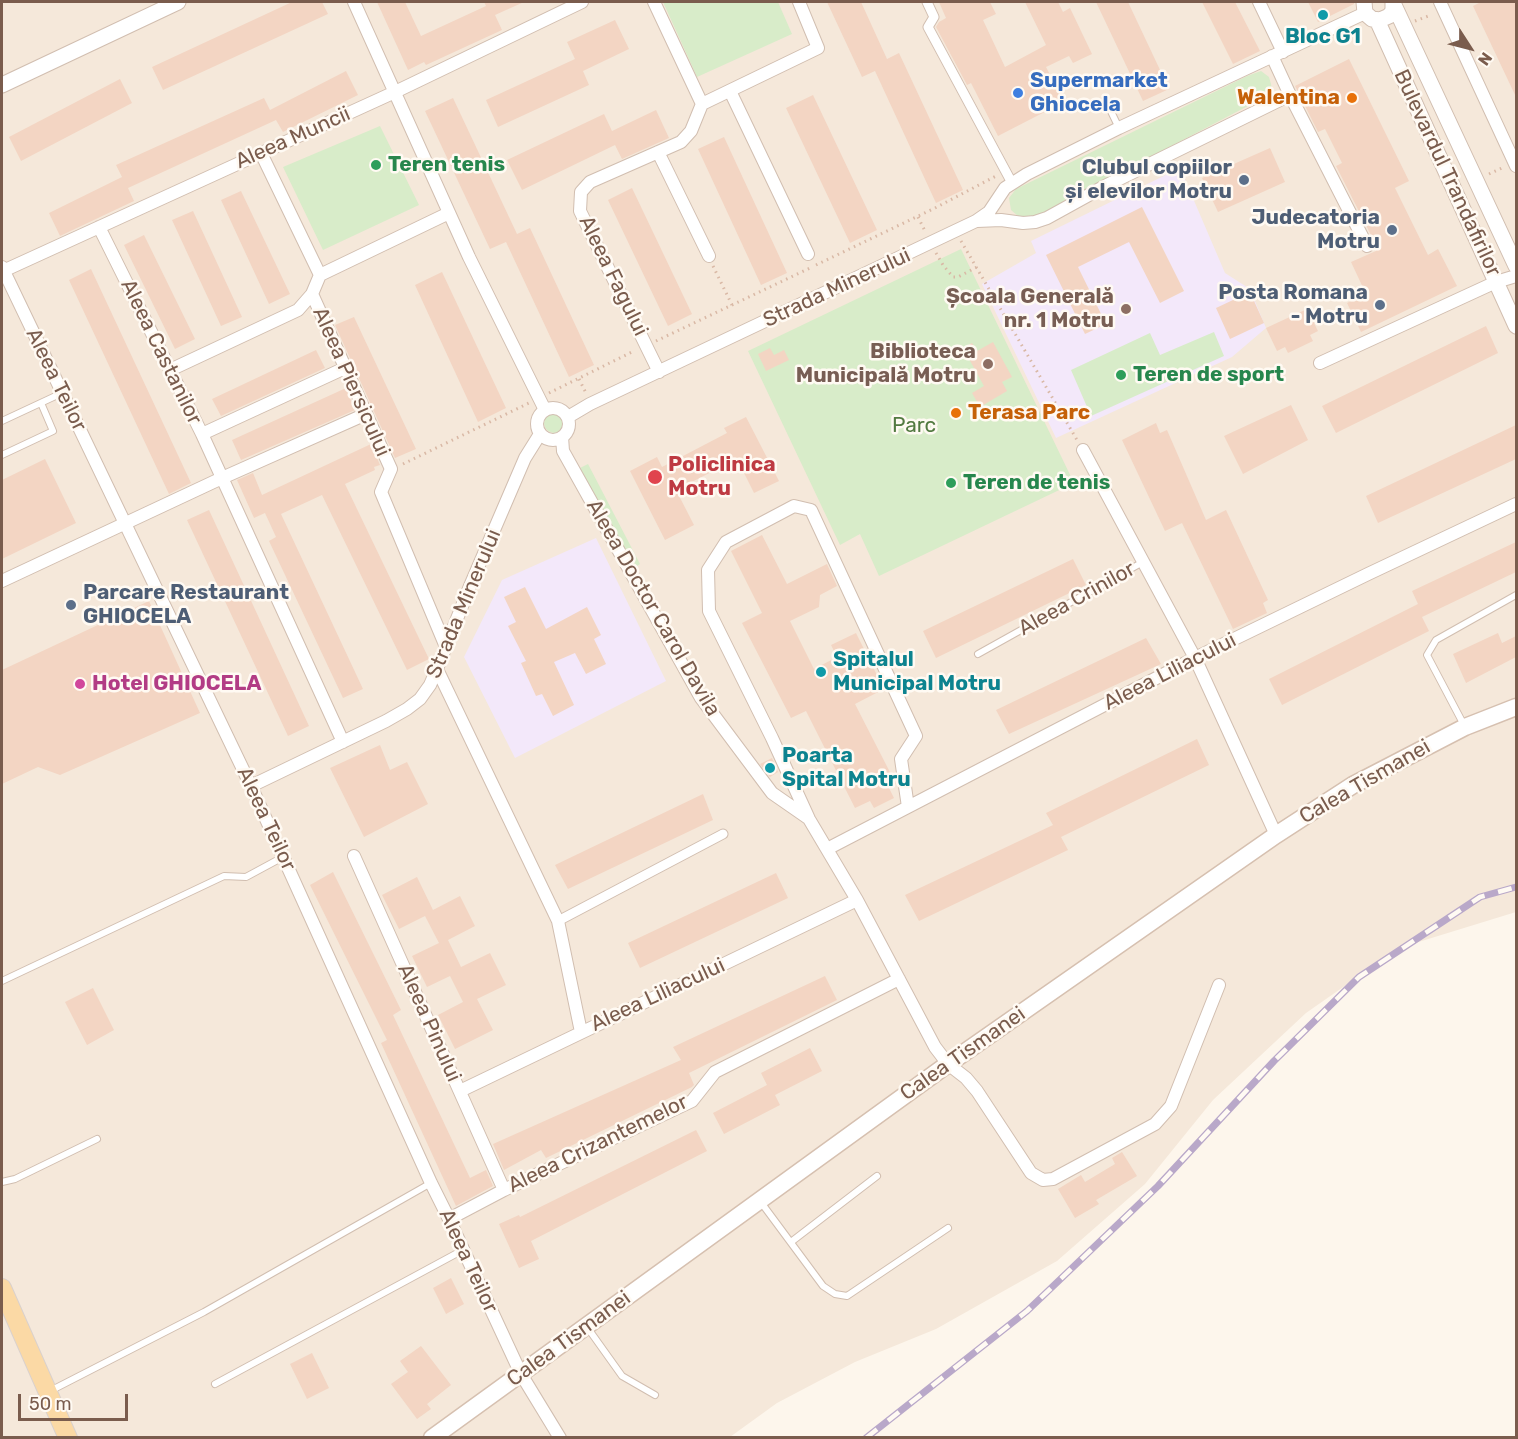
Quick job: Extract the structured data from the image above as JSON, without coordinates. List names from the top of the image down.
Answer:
{
  "streets": {
    "main road": ["Calea Tismanei"],
    "street": [
      "Aleea Muncii",
      "Bulevardul Trandafirilor",
      "Aleea Fagului",
      "Strada Minerului",
      "Aleea Castanilor",
      "Aleea Teilor",
      "Aleea Piersicului",
      "Aleea Doctor Carol Davila",
      "Aleea Liliacului",
      "Aleea Pinului",
      "Aleea Crizantemelor"
    ],
    "lane": ["Aleea Crinilor"]
  },
  "crossings": [
    ["Aleea Muncii", "Aleea Castanilor"],
    ["Aleea Muncii", "Aleea Teilor"],
    ["Bulevardul Trandafirilor", "Strada Minerului"],
    ["Aleea Fagului", "Strada Minerului"],
    ["Strada Minerului", "Aleea Castanilor"],
    ["Strada Minerului", "Aleea Teilor"],
    ["Strada Minerului", "Aleea Doctor Carol Davila"],
    ["Aleea Teilor", "Calea Tismanei"],
    ["Aleea Teilor", "Aleea Crizantemelor"],
    ["Aleea Doctor Carol Davila", "Aleea Liliacului"],
    ["Aleea Doctor Carol Davila", "Calea Tismanei"],
    ["Aleea Doctor Carol Davila", "Aleea Crizantemelor"],
    ["Aleea Liliacului", "Aleea Pinului"],
    ["Aleea Pinului", "Aleea Crizantemelor"]
  ],
  "parks": ["Parc"],
  "places": [
    "Bloc G1",
    "Supermarket Ghiocela",
    "Walentina",
    "Teren tenis",
    "Clubul copiilor și elevilor Motru",
    "Judecatoria Motru",
    "Posta Romana - Motru",
    "Școala Generală nr. 1 Motru",
    "Biblioteca Municipală Motru",
    "Teren de sport",
    "Terasa Parc",
    "Policlinica Motru",
    "Teren de tenis",
    "Parcare Restaurant GHIOCELA",
    "Spitalul Municipal Motru",
    "Hotel GHIOCELA",
    "Poarta Spital Motru"
  ],
  "scale_bar": "50 m",
  "north": "bottom right"
}
